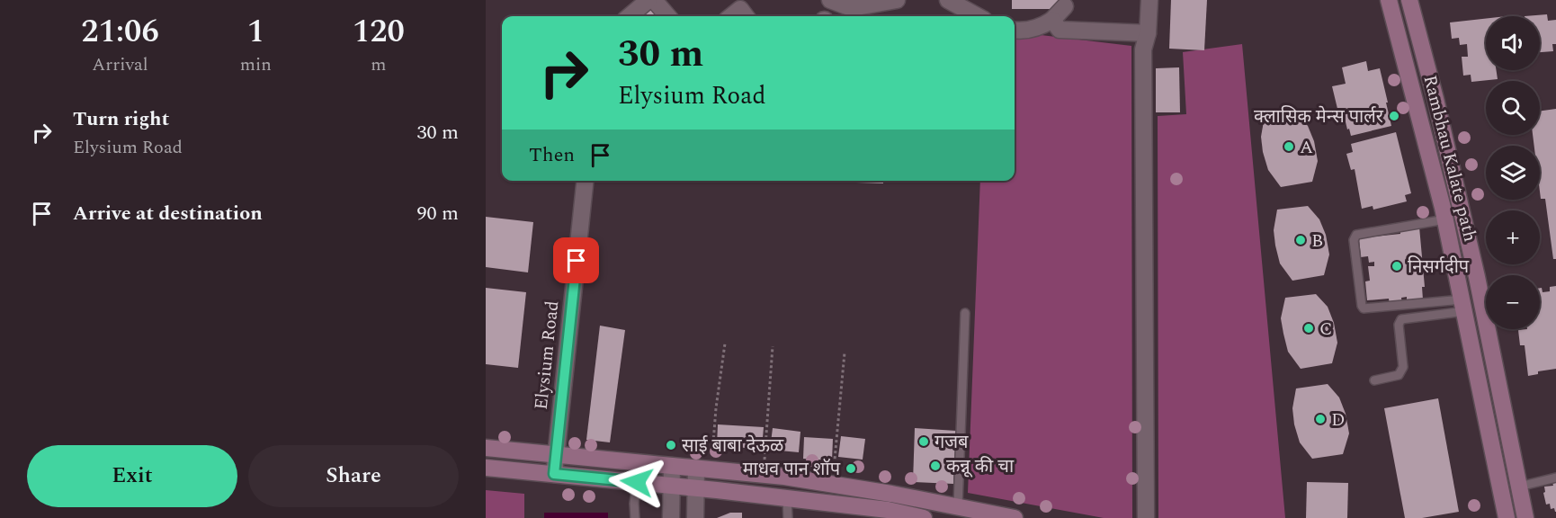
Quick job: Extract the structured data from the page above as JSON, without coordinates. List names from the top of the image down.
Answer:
{
  "streets": {
    "main road": ["Rambhau Kalate path"],
    "street": ["Elysium Road"]
  },
  "places": [
    "क्लासिक मेन्स पार्लर",
    "A",
    "B",
    "निसर्गदीप",
    "C",
    "D",
    "गजब",
    "साई बाबा देऊळ",
    "कन्नू की चा",
    "माधव पान शॉप"
  ],
  "page": {
    "eta": [
      "21:06",
      "Arrival",
      "1",
      "min",
      "120",
      "m"
    ],
    "map_buttons": ["+", "−"],
    "turn": ["30 m", "Elysium Road"],
    "list": [
      {
        "name": "Turn right",
        "note": "Elysium Road",
        "value": "30 m"
      },
      {
        "name": "Arrive at destination",
        "value": "90 m"
      }
    ],
    "then": "Then",
    "buttons": ["Exit", "Share"]
  }
}
